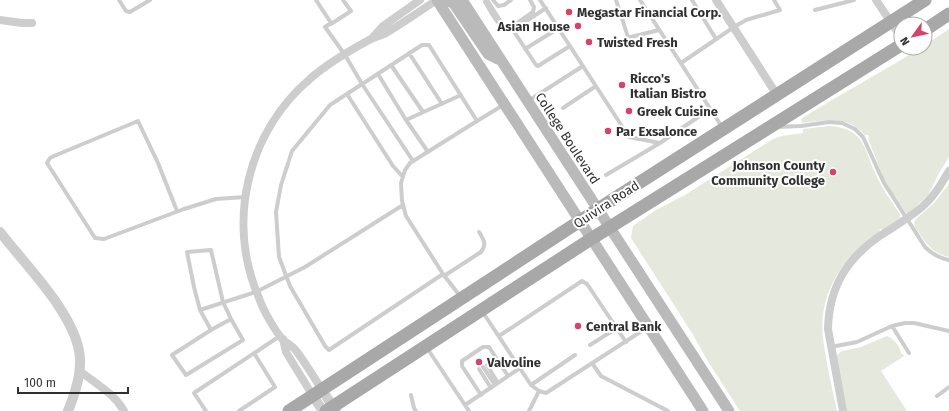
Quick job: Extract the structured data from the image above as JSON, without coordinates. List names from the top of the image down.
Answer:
{
  "streets": {
    "main road": ["College Boulevard", "Quivira Road"]
  },
  "crossings": [
    ["College Boulevard", "Quivira Road"]
  ],
  "places": [
    "Megastar Financial Corp.",
    "Asian House",
    "Twisted Fresh",
    "Ricco's Italian Bistro",
    "Greek Cuisine",
    "Par Exsalonce",
    "Johnson County Community College",
    "Central Bank",
    "Valvoline"
  ],
  "scale_bar": "100 m",
  "north": "bottom left"
}
